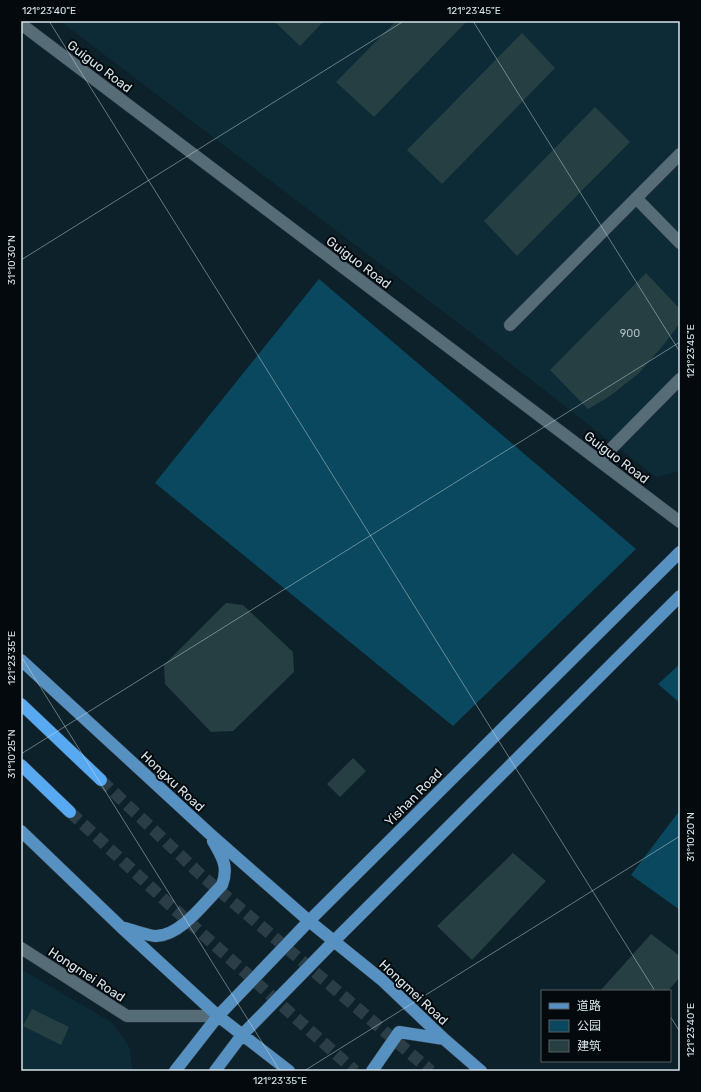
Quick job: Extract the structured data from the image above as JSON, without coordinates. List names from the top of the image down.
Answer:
{
  "streets": {
    "main road": ["Hongxu Road", "Yishan Road", "Hongmei Road"],
    "street": ["Guiguo Road"]
  },
  "crossings": [
    ["Hongxu Road", "Yishan Road"],
    ["Hongxu Road", "Hongmei Road"],
    ["Yishan Road", "Hongmei Road"]
  ],
  "house_numbers": ["900"],
  "legend": ["道路", "公园", "建筑"],
  "coordinates": [
    "121°23'40\"E",
    "121°23'45\"E",
    "31°10'30\"N",
    "121°23'35\"E",
    "31°10'25\"N",
    "31°10'20\"N"
  ]
}
